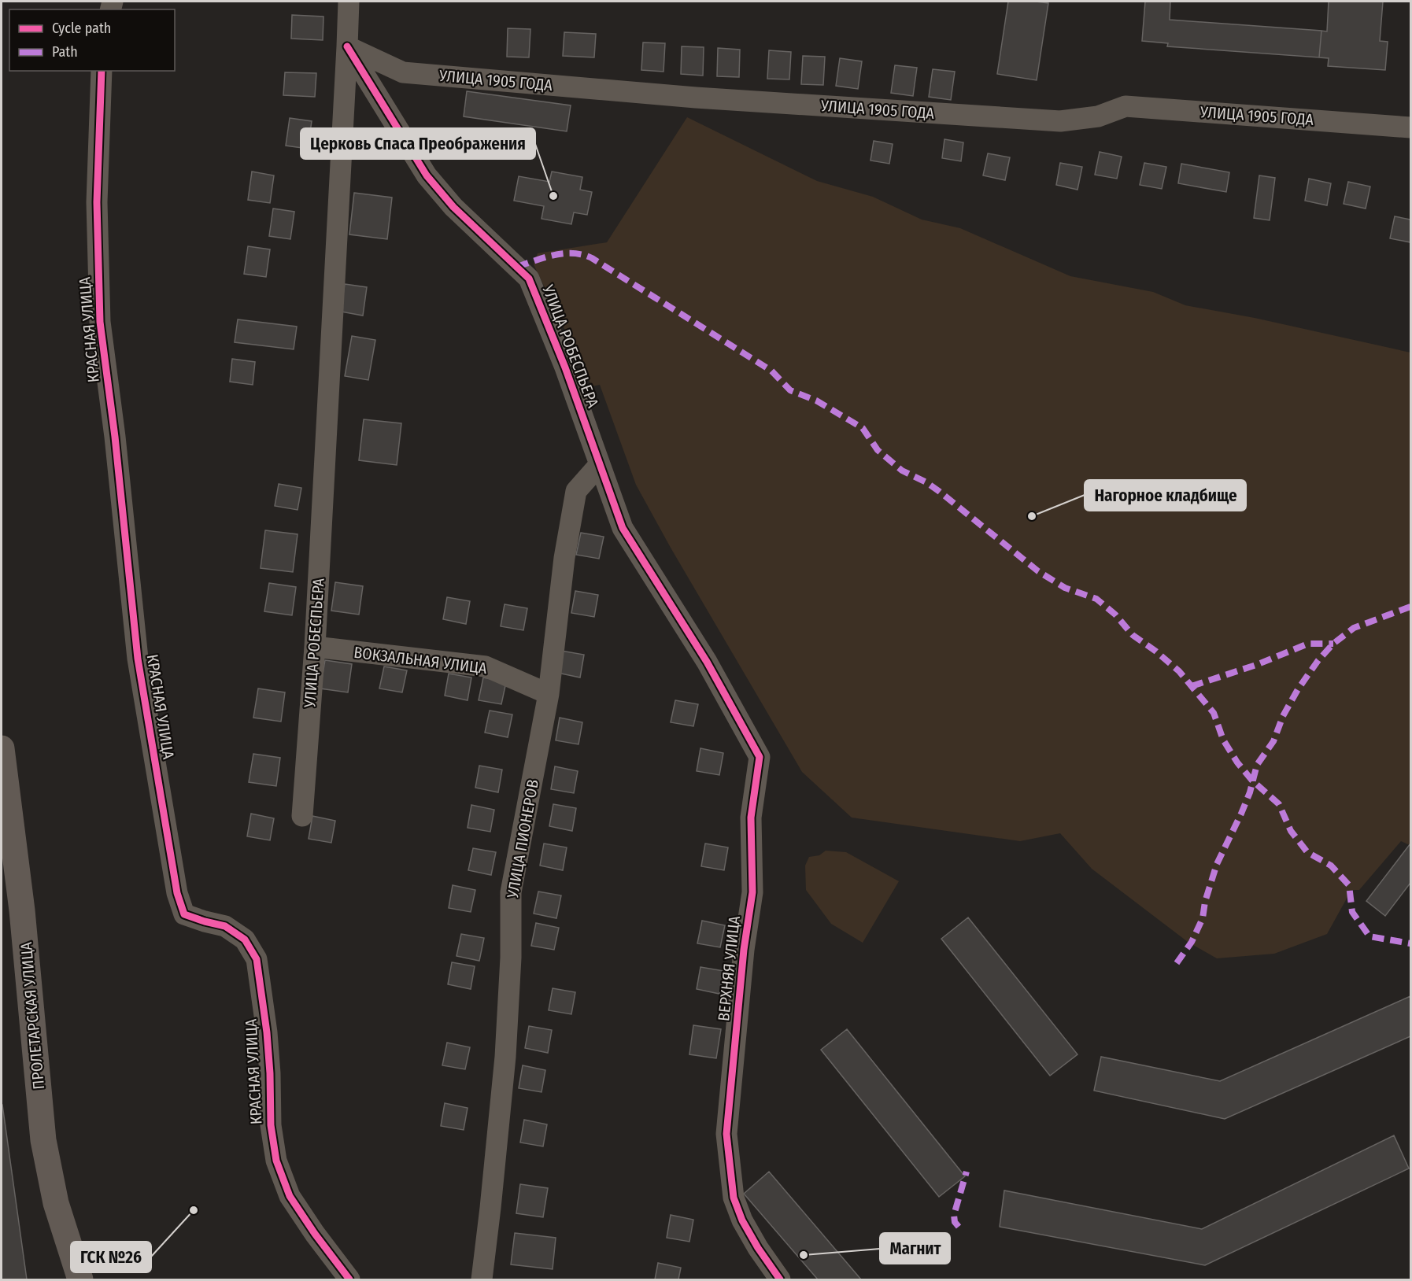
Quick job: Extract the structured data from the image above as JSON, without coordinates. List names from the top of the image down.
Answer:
{
  "streets": {
    "main road": ["ПРОЛЕТАРСКАЯ УЛИЦА"],
    "street": [
      "УЛИЦА 1905 ГОДА",
      "КРАСНАЯ УЛИЦА",
      "УЛИЦА РОБЕСПЬЕРА",
      "ВОКЗАЛЬНАЯ УЛИЦА",
      "УЛИЦА ПИОНЕРОВ",
      "ВЕРХНЯЯ УЛИЦА"
    ]
  },
  "crossings": [
    ["УЛИЦА 1905 ГОДА", "УЛИЦА РОБЕСПЬЕРА"],
    ["УЛИЦА РОБЕСПЬЕРА", "ВОКЗАЛЬНАЯ УЛИЦА"],
    ["УЛИЦА РОБЕСПЬЕРА", "УЛИЦА ПИОНЕРОВ"],
    ["УЛИЦА РОБЕСПЬЕРА", "ВЕРХНЯЯ УЛИЦА"],
    ["ВОКЗАЛЬНАЯ УЛИЦА", "УЛИЦА ПИОНЕРОВ"]
  ],
  "places": [
    "Церковь Спаса Преображения",
    "Нагорное кладбище",
    "ГСК №26",
    "Магнит"
  ],
  "legend": ["Cycle path", "Path"]
}
